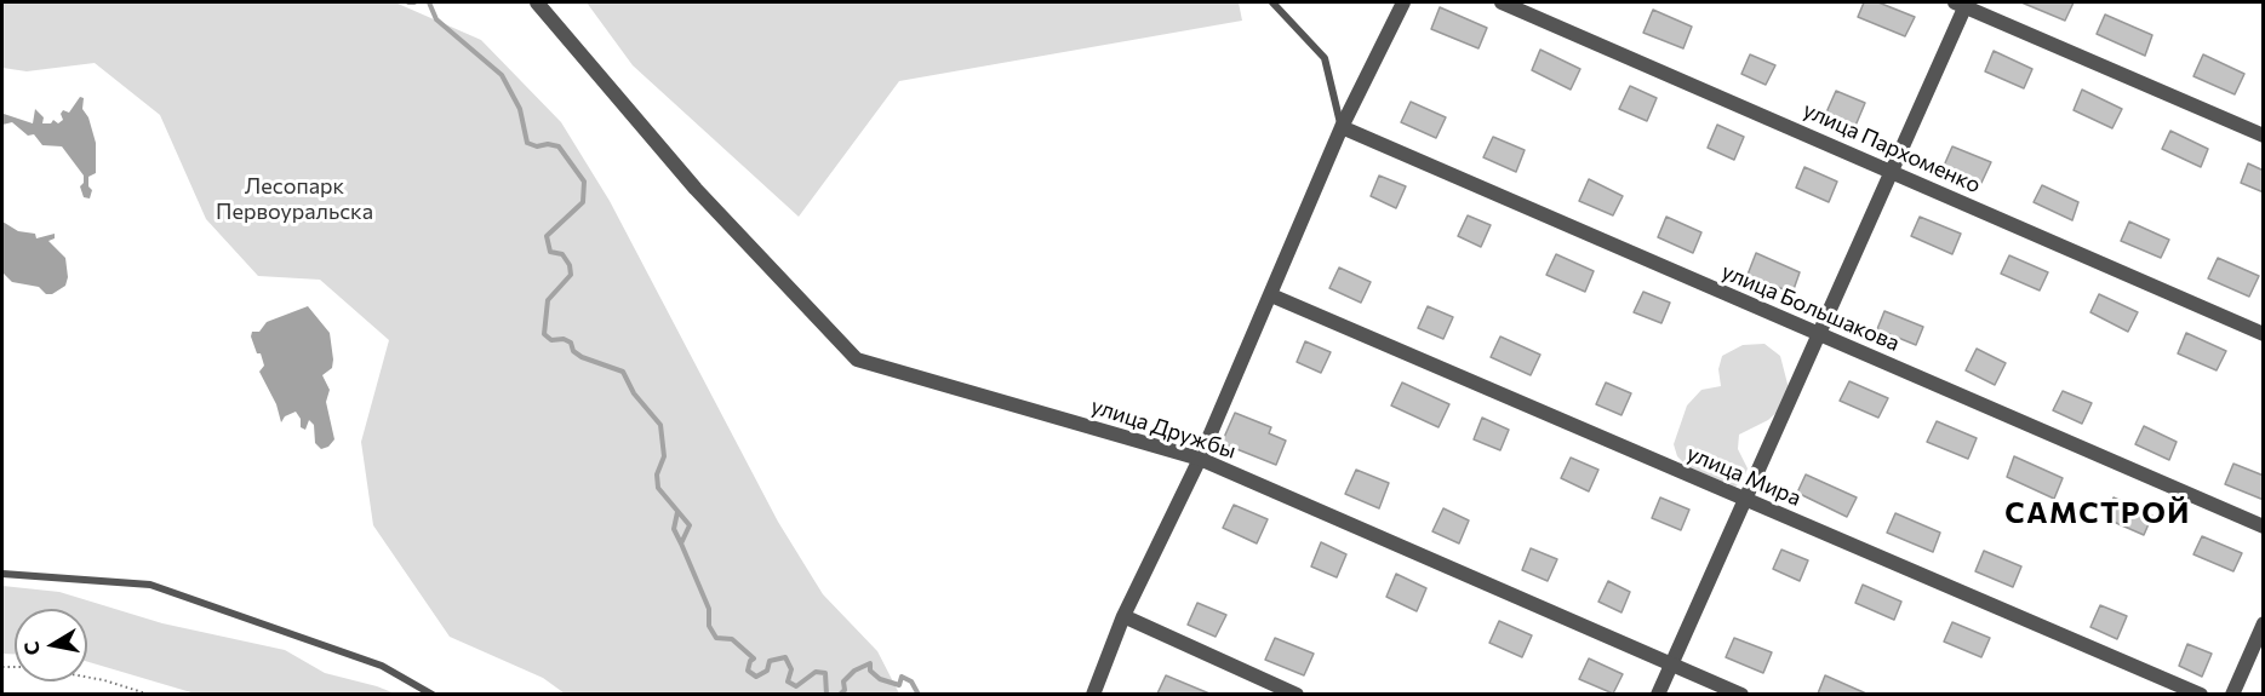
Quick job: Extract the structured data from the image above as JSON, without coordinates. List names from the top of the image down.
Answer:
{
  "streets": {
    "street": [
      "улица Пархоменко",
      "улица Большакова",
      "улица Дружбы",
      "улица Мира"
    ]
  },
  "districts": ["САМСТРОЙ"],
  "parks": ["Лесопарк Первоуральска"],
  "north": "left"
}
